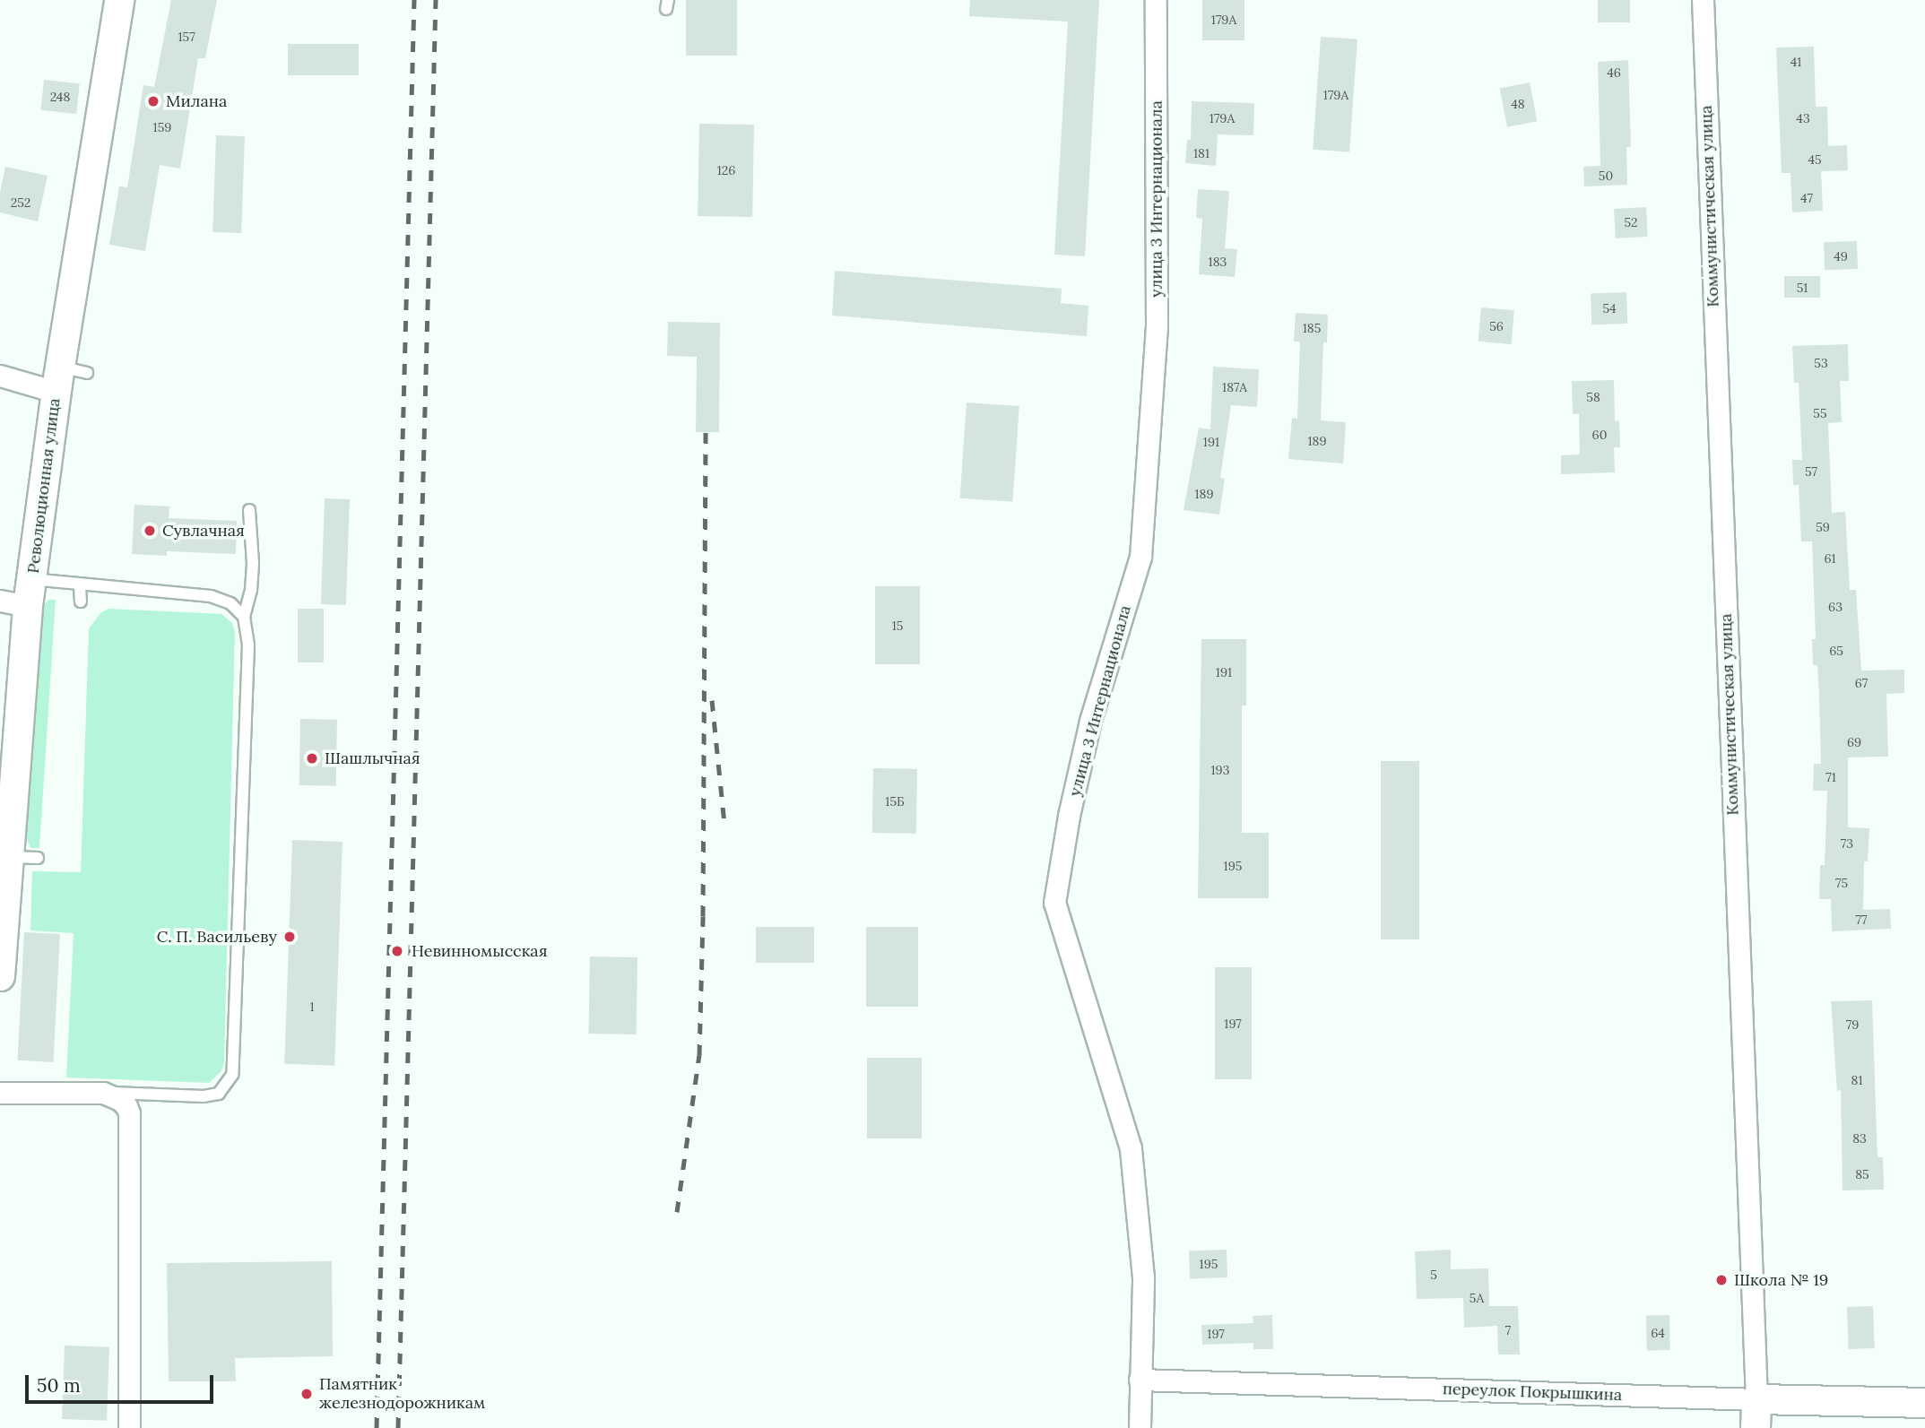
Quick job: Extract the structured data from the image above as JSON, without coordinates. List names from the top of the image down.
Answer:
{
  "streets": {
    "main road": ["Коммунистическая улица", "Революционная улица", "переулок Покрышкина"],
    "street": ["улица 3 Интернационала"]
  },
  "crossings": [
    ["улица 3 Интернационала", "переулок Покрышкина"],
    ["Коммунистическая улица", "переулок Покрышкина"]
  ],
  "places": [
    "Милана",
    "Сувлачная",
    "Шашлычная",
    "С. П. Васильеву",
    "Невинномысская",
    "Школа № 19",
    "Памятник железнодорожникам"
  ],
  "house_numbers": [
    "179А",
    "157",
    "41",
    "46",
    "179А",
    "248",
    "48",
    "179А",
    "43",
    "159",
    "181",
    "45",
    "126",
    "50",
    "47",
    "252",
    "52",
    "49",
    "183",
    "51",
    "54",
    "56",
    "185",
    "53",
    "187А",
    "58",
    "55",
    "60",
    "189",
    "191",
    "57",
    "189",
    "59",
    "61",
    "63",
    "15",
    "65",
    "191",
    "67",
    "69",
    "193",
    "71",
    "15Б",
    "73",
    "195",
    "75",
    "77",
    "1",
    "197",
    "79",
    "81",
    "83",
    "85",
    "195",
    "5",
    "5А",
    "7",
    "64",
    "197"
  ],
  "scale_bar": "50 m"
}
